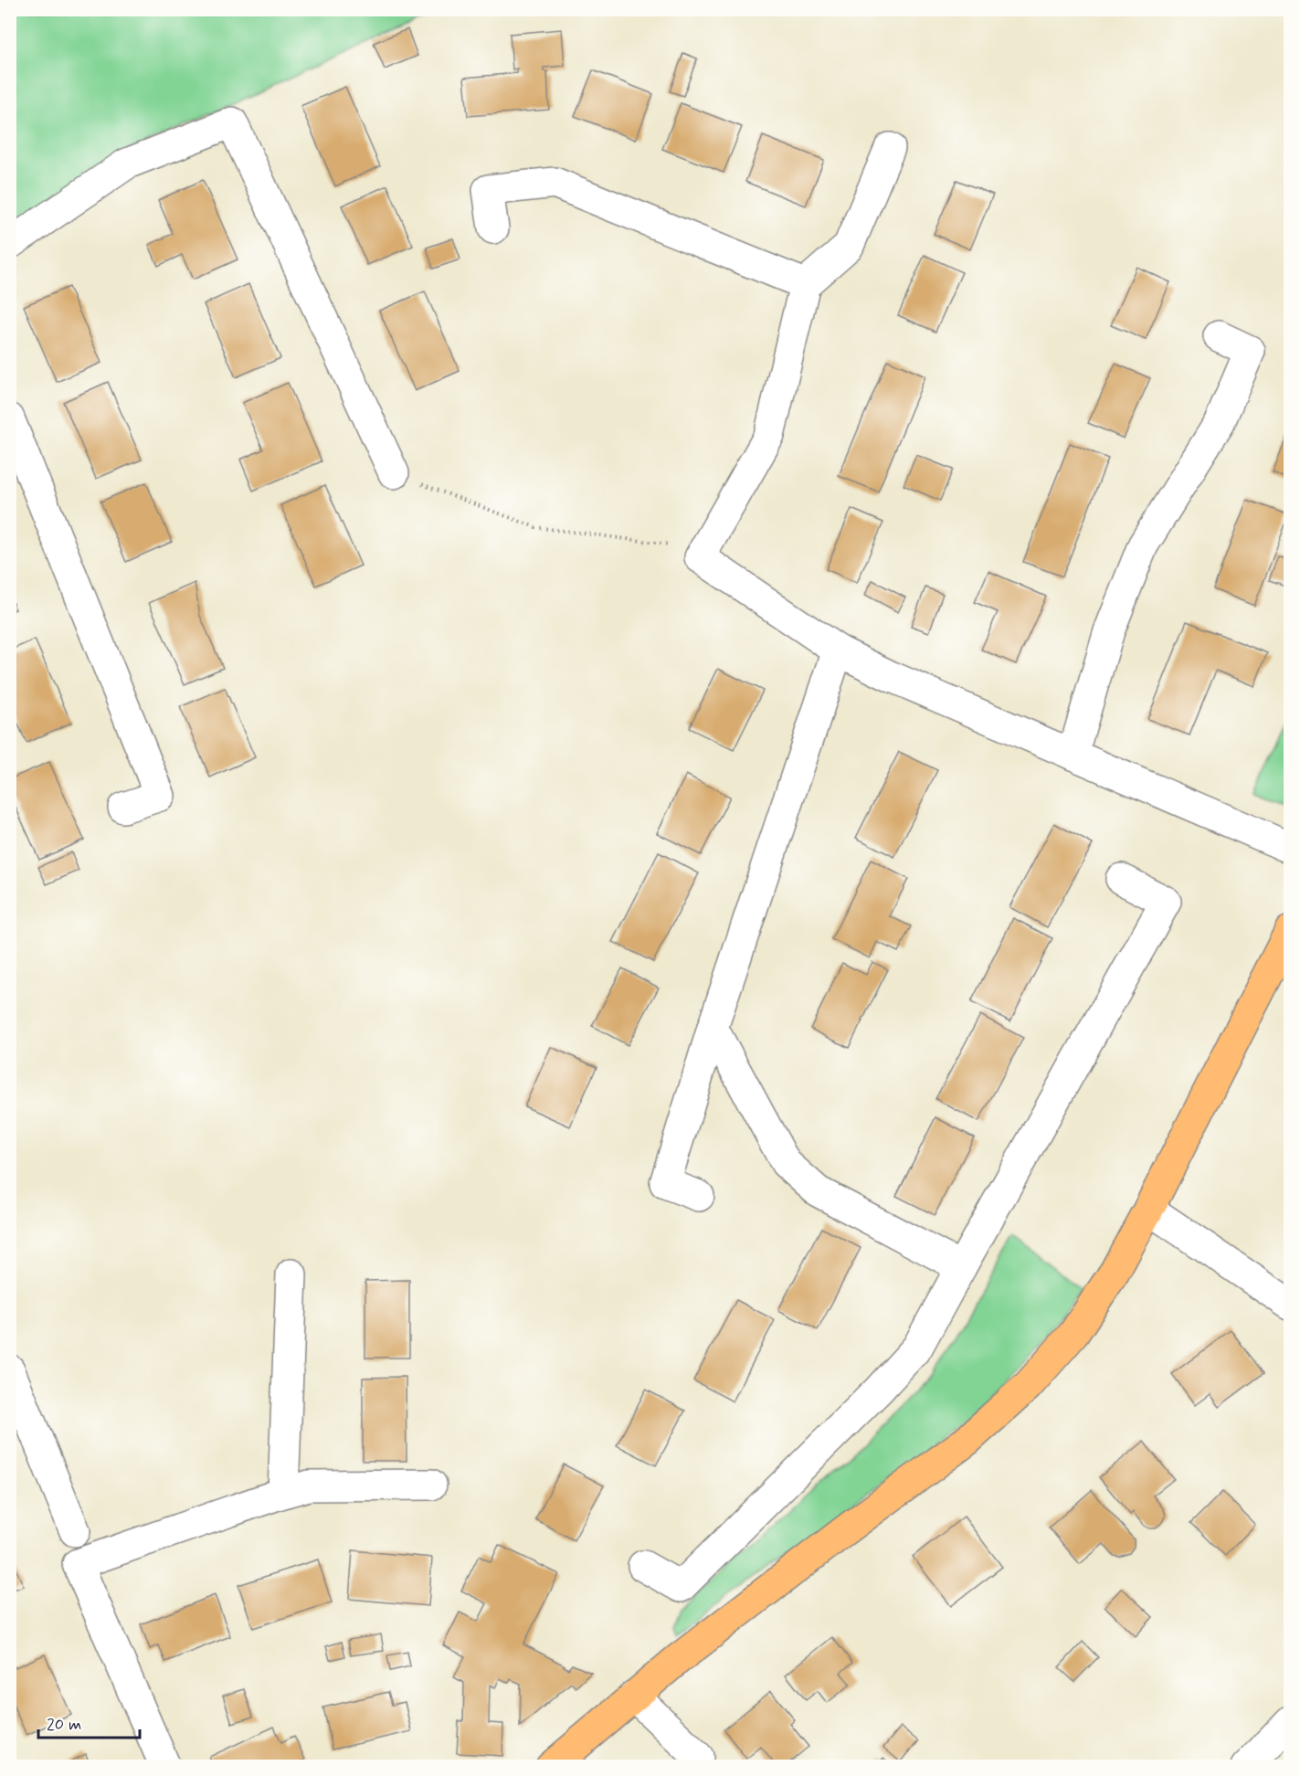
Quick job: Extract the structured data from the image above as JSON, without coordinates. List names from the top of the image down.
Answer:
{
  "scale_bar": "20 m"
}
